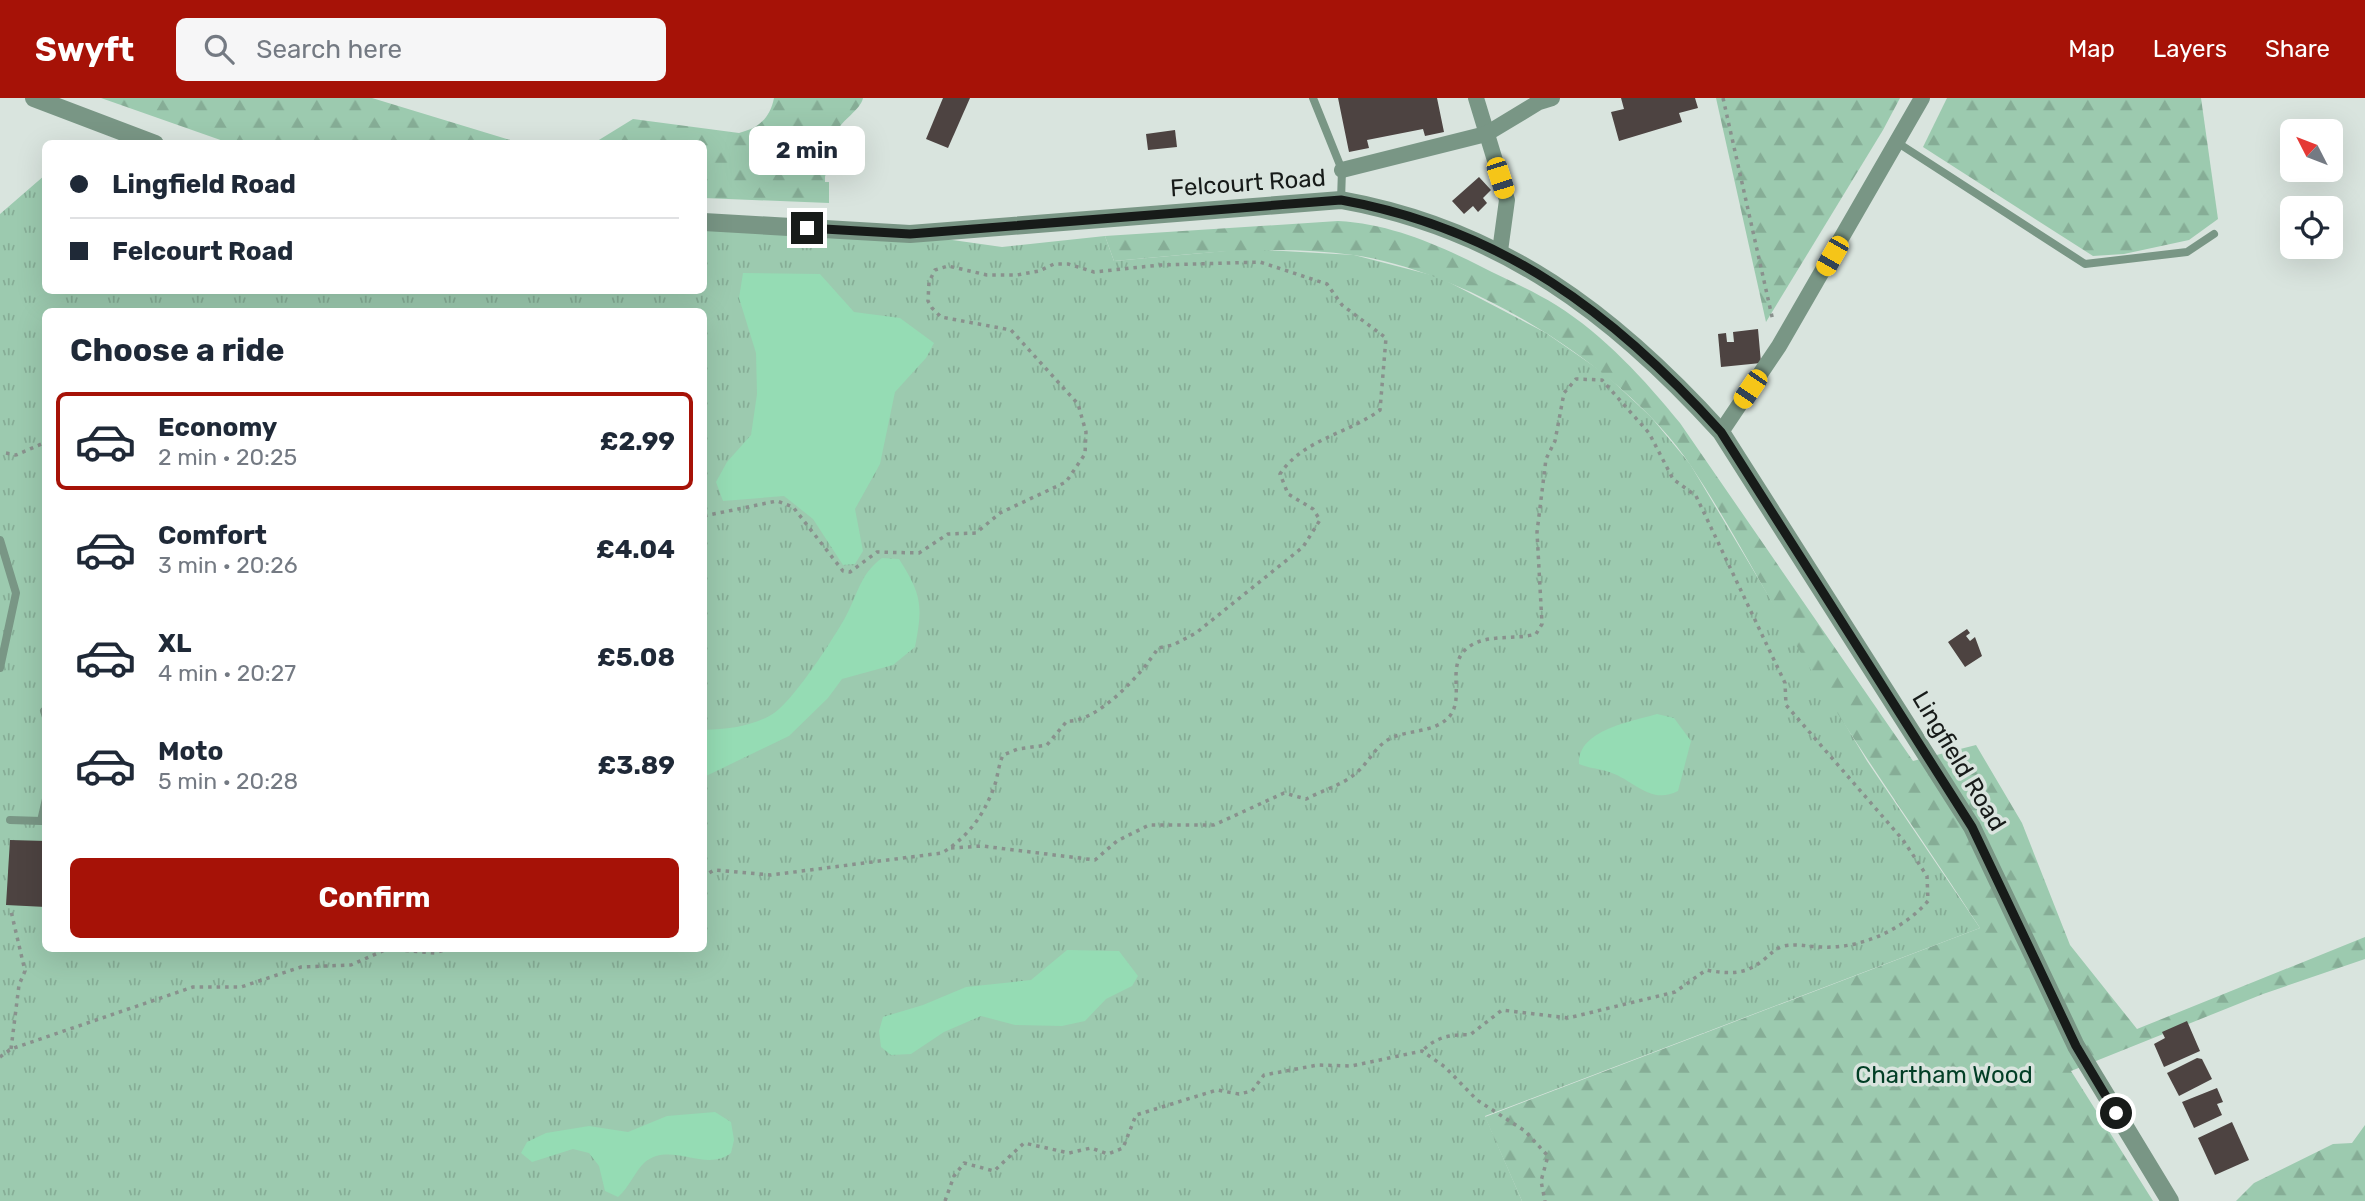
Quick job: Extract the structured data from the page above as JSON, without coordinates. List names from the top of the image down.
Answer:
{
  "streets": {
    "street": ["Felcourt Road", "Lingfield Road"]
  },
  "crossings": [
    ["Felcourt Road", "Lingfield Road"]
  ],
  "parks": ["Chartham Wood"],
  "north": "top left",
  "page": {
    "header": "Swyft",
    "search": "Search here",
    "nav": ["Map", "Layers", "Share"],
    "bubble": "2 min",
    "banner": ["Lingfield Road", "Felcourt Road"],
    "heading": "Choose a ride",
    "list": [
      {
        "name": "Economy",
        "note": "2 min · 20:25",
        "value": "£2.99"
      },
      {
        "name": "Comfort",
        "note": "3 min · 20:26",
        "value": "£4.04"
      },
      {
        "name": "XL",
        "note": "4 min · 20:27",
        "value": "£5.08"
      },
      {
        "name": "Moto",
        "note": "5 min · 20:28",
        "value": "£3.89"
      }
    ],
    "buttons": "Confirm"
  }
}
